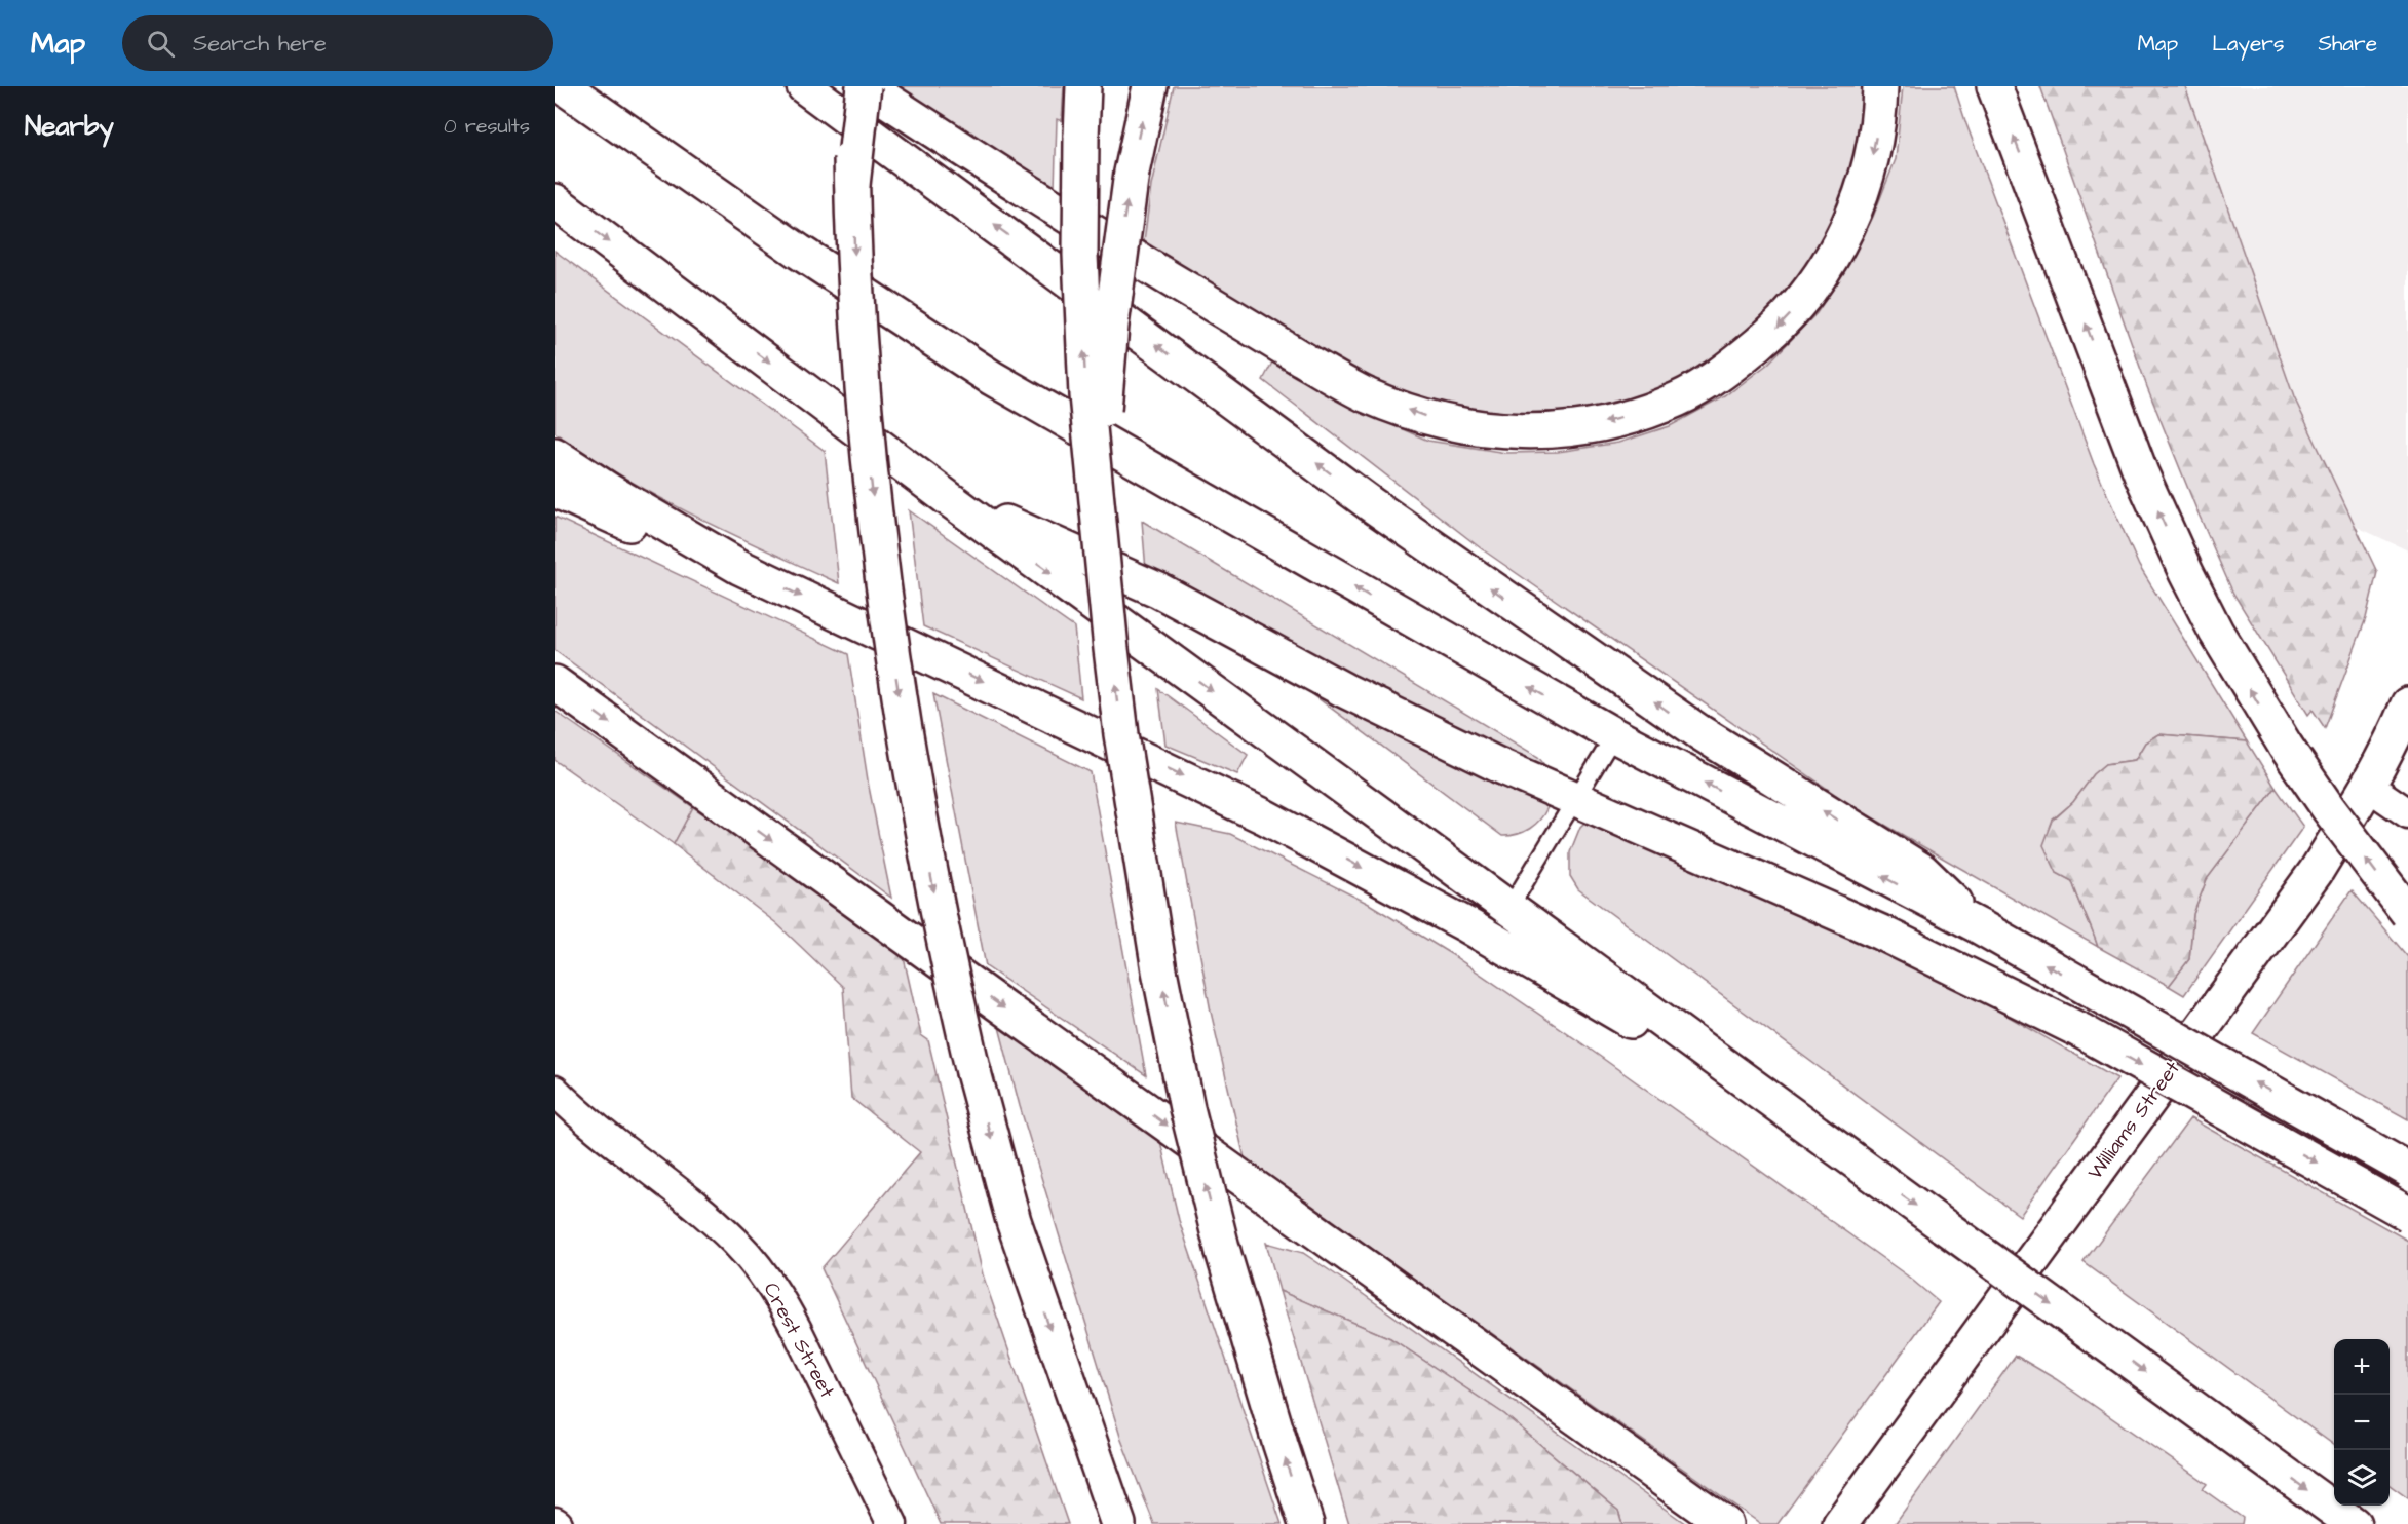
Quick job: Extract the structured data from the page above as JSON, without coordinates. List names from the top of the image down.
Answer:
{
  "streets": {
    "main road": ["Williams Street"],
    "street": ["Crest Street"]
  },
  "page": {
    "header": "Map",
    "search": "Search here",
    "nav": ["Map", "Layers", "Share"],
    "heading": ["Nearby", "0 results"],
    "map_buttons": ["+", "−"]
  }
}
